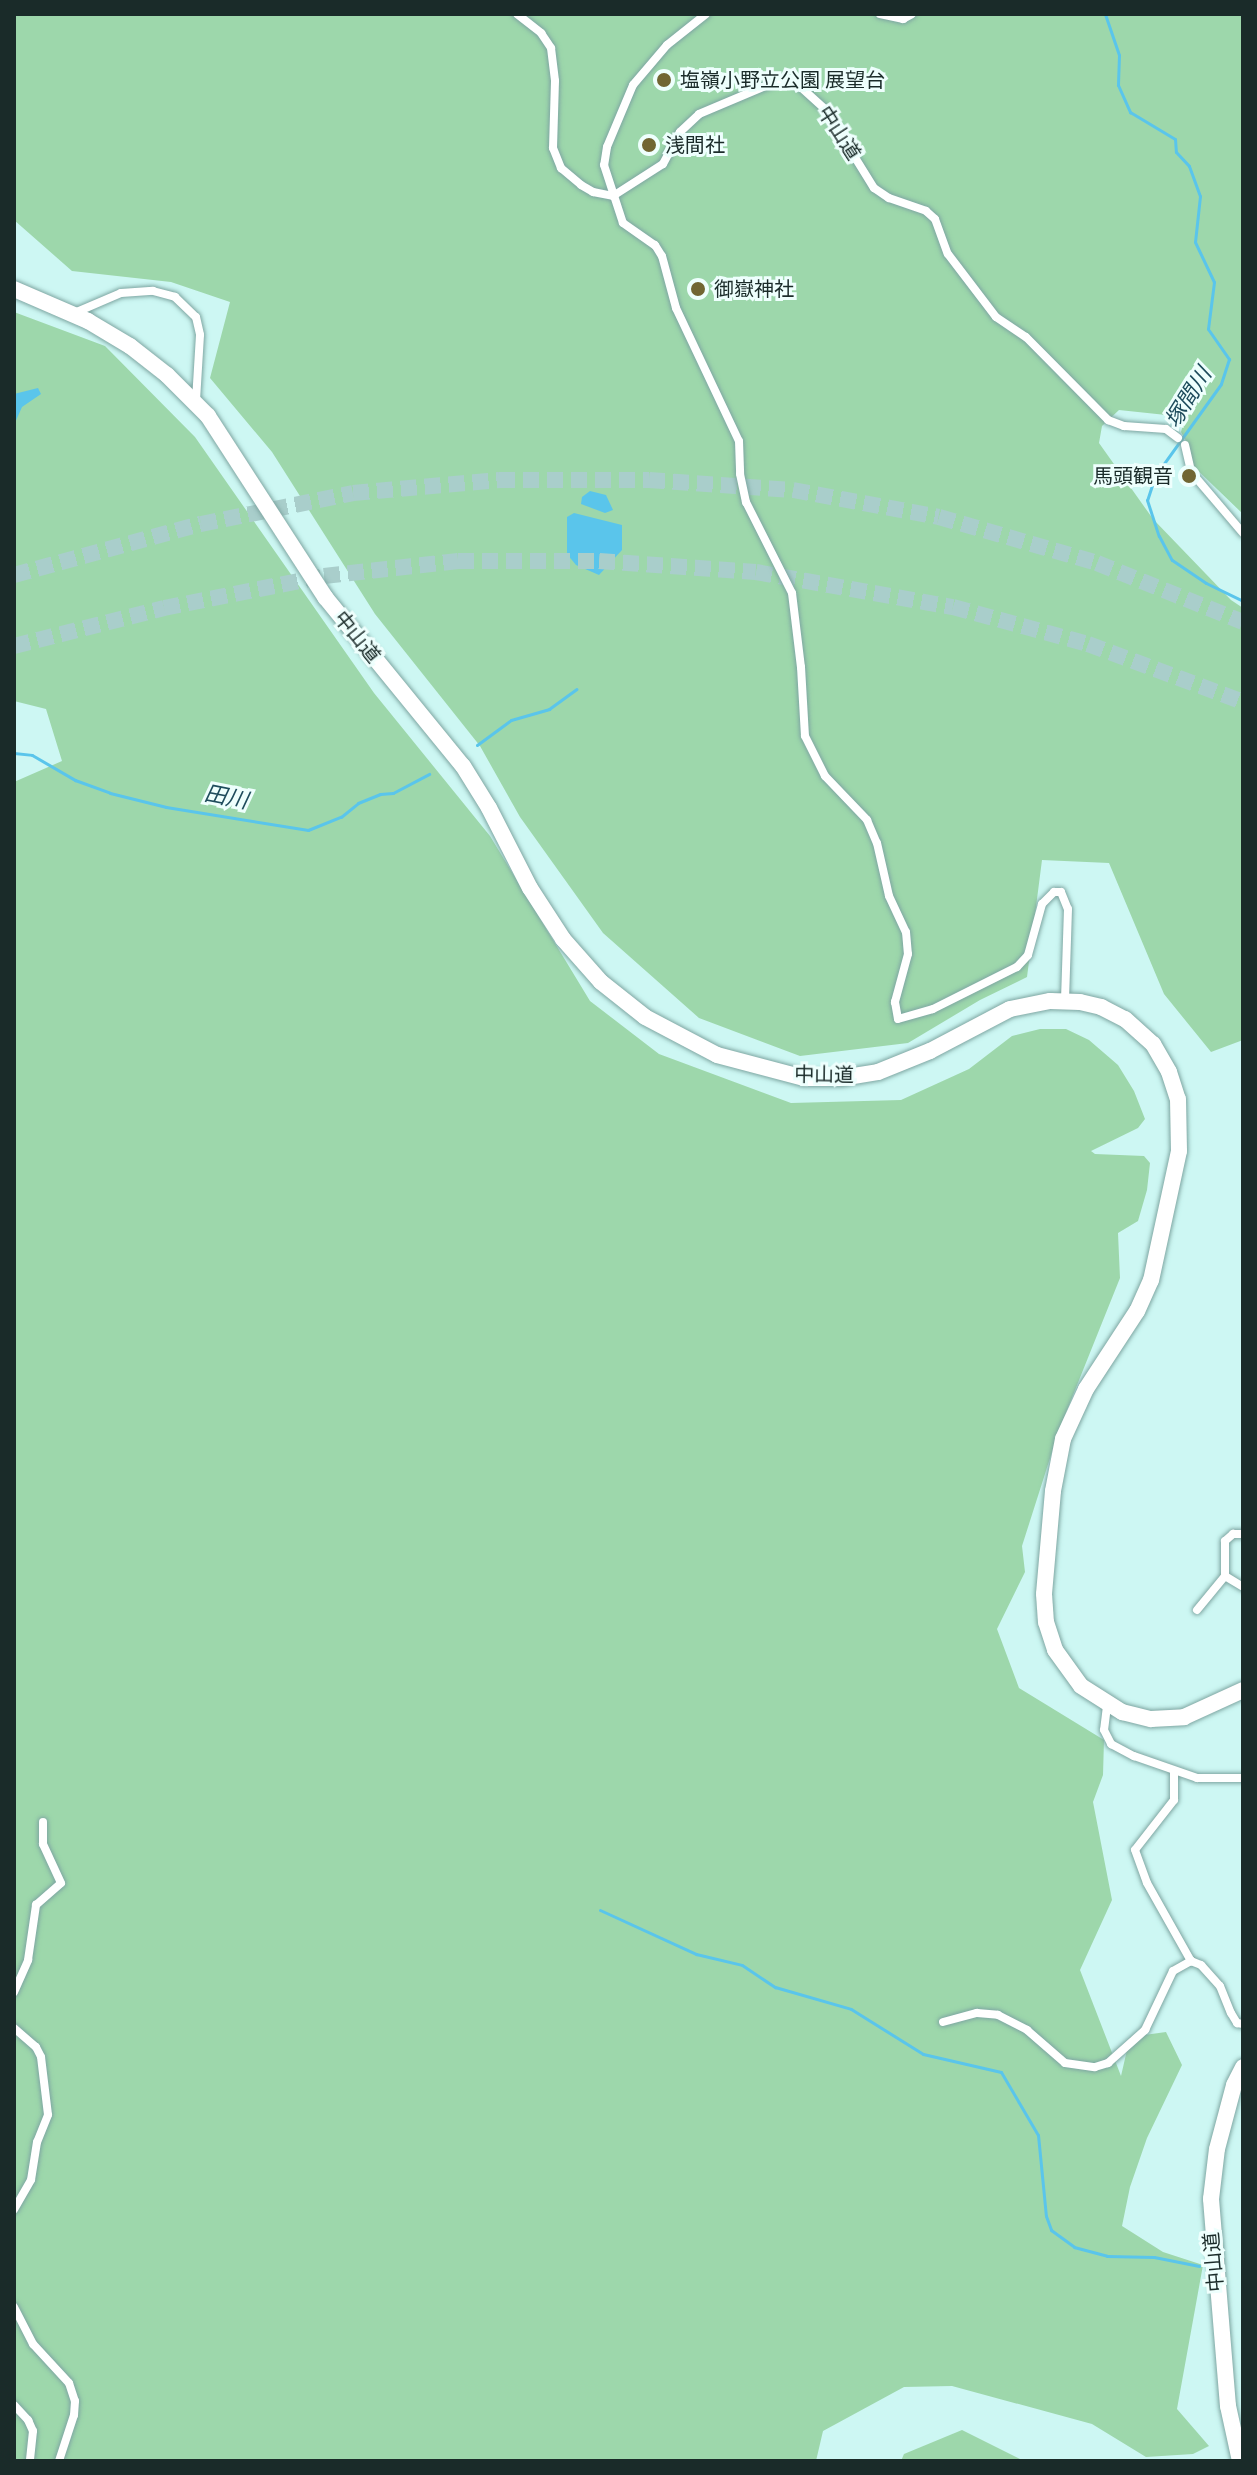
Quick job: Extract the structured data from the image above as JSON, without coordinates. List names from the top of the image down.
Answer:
{
  "streets": {
    "highway": ["中山道"]
  },
  "water": ["塚間川", "田川"],
  "places": [
    "塩嶺小野立公園 展望台",
    "浅間社",
    "御嶽神社",
    "馬頭観音"
  ]
}
